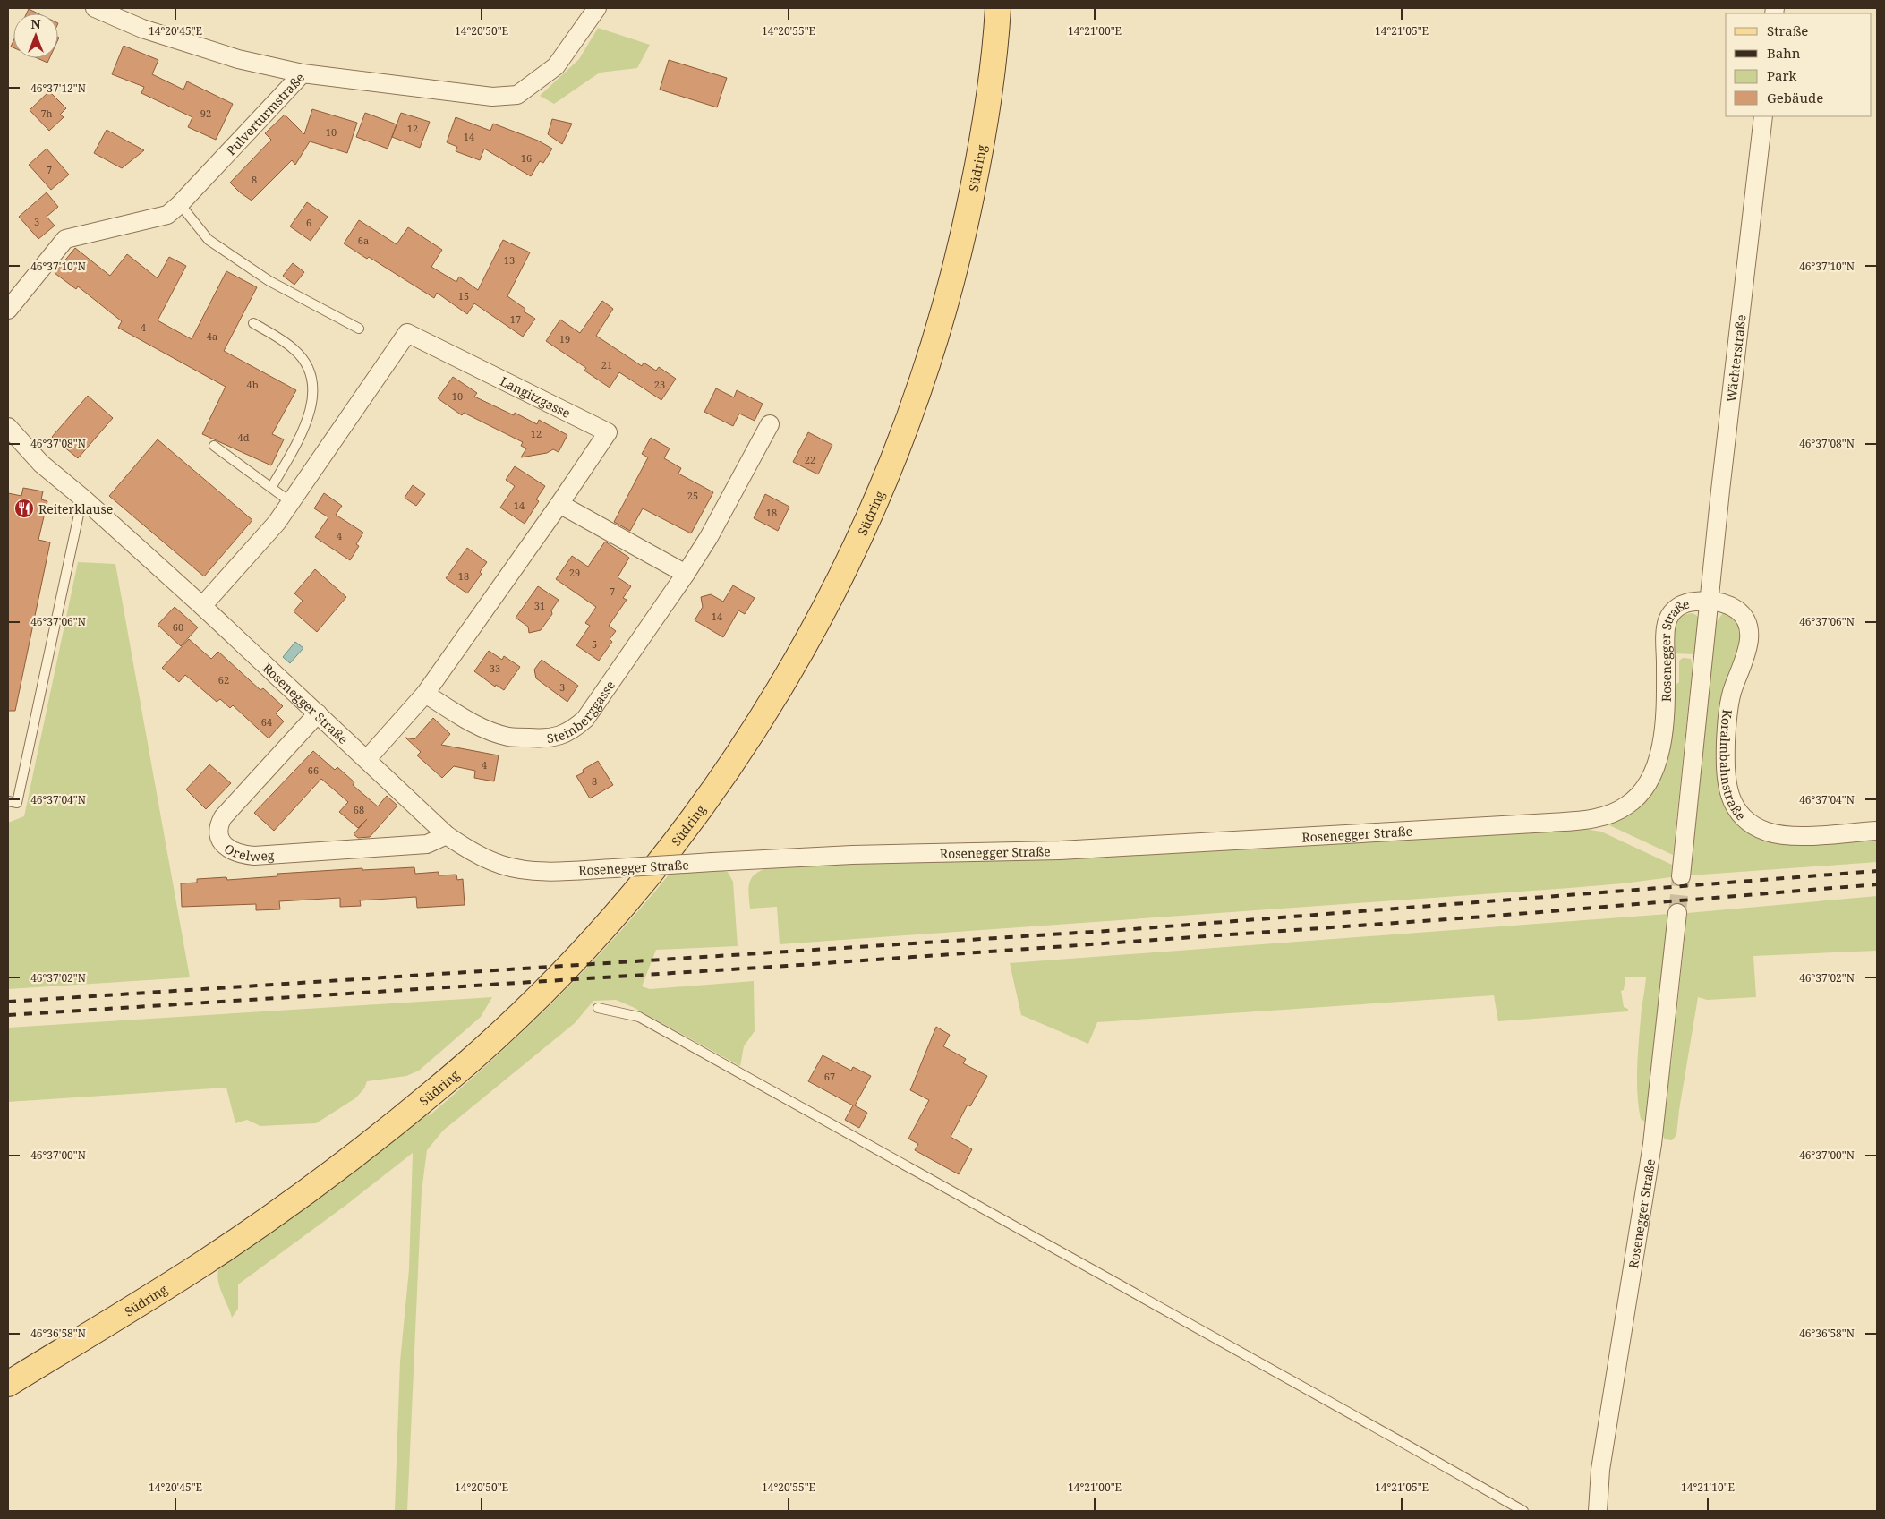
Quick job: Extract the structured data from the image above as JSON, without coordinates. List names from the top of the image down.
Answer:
{
  "streets": {
    "main road": ["Südring"],
    "street": [
      "Pulverturmstraße",
      "Wächterstraße",
      "Langitzgasse",
      "Rosenegger Straße",
      "Steinberggasse",
      "Koralmbahnstraße",
      "Orelweg"
    ]
  },
  "crossings": [
    ["Wächterstraße", "Rosenegger Straße"],
    ["Wächterstraße", "Koralmbahnstraße"],
    ["Langitzgasse", "Rosenegger Straße"],
    ["Langitzgasse", "Steinberggasse"],
    ["Rosenegger Straße", "Koralmbahnstraße"],
    ["Rosenegger Straße", "Orelweg"]
  ],
  "places": {
    "restaurant": ["Reiterklause"]
  },
  "house_numbers": [
    "7h",
    "92",
    "12",
    "10",
    "14",
    "16",
    "7",
    "8",
    "3",
    "6",
    "6a",
    "13",
    "15",
    "17",
    "4",
    "4a",
    "19",
    "21",
    "4b",
    "23",
    "10",
    "12",
    "4d",
    "22",
    "25",
    "14",
    "18",
    "4",
    "29",
    "18",
    "7",
    "31",
    "14",
    "60",
    "5",
    "33",
    "62",
    "3",
    "64",
    "4",
    "66",
    "8",
    "68",
    "67"
  ],
  "legend": [
    "Straße",
    "Bahn",
    "Park",
    "Gebäude"
  ],
  "north": "top",
  "coordinates": [
    "14°20'45\"E",
    "14°20'50\"E",
    "14°20'55\"E",
    "14°21'00\"E",
    "14°21'05\"E",
    "46°37'12\"N",
    "46°37'10\"N",
    "46°37'08\"N",
    "46°37'06\"N",
    "46°37'04\"N",
    "46°37'02\"N",
    "46°37'00\"N",
    "46°36'58\"N",
    "14°21'10\"E"
  ]
}
